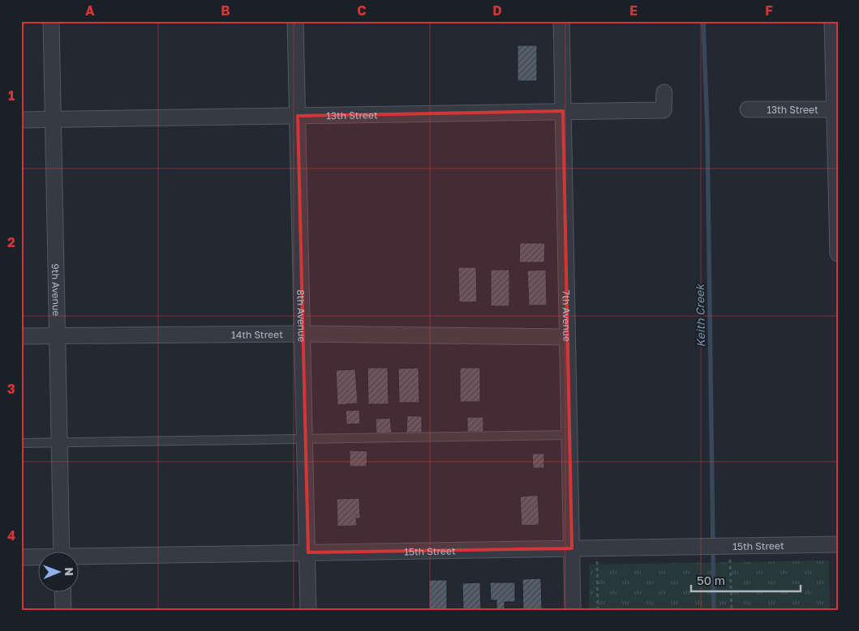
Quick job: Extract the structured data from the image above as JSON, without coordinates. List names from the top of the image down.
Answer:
{
  "streets": {
    "street": [
      "13th Street",
      "9th Avenue",
      "8th Avenue",
      "7th Avenue",
      "14th Street",
      "15th Street"
    ]
  },
  "crossings": [
    ["13th Street", "9th Avenue"],
    ["13th Street", "8th Avenue"],
    ["13th Street", "7th Avenue"],
    ["9th Avenue", "14th Street"],
    ["8th Avenue", "14th Street"],
    ["8th Avenue", "15th Street"],
    ["7th Avenue", "14th Street"],
    ["7th Avenue", "15th Street"]
  ],
  "water": ["Keith Creek"],
  "scale_bar": "50 m",
  "north": "right",
  "grid": {
    "columns": [
      "A",
      "B",
      "C",
      "D",
      "E",
      "F"
    ],
    "rows": [
      "1",
      "2",
      "3",
      "4"
    ]
  }
}
